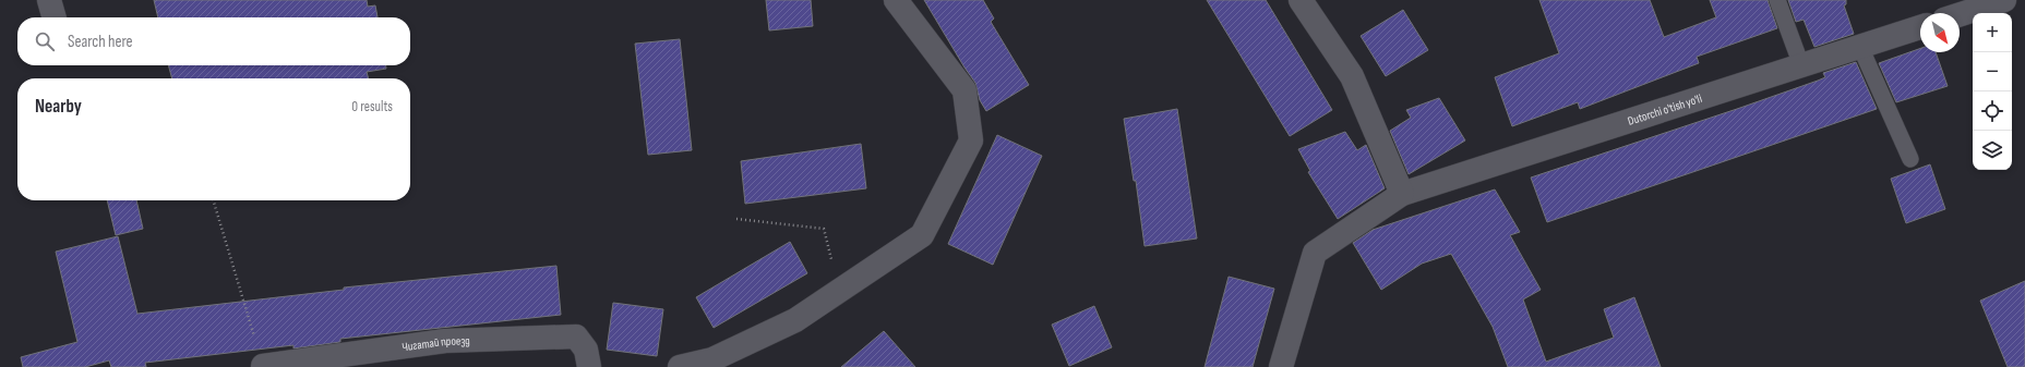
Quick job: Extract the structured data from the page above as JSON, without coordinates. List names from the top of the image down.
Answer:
{
  "streets": {
    "street": ["Dutorchi o'tish yo'li", "Чигатай проезд"]
  },
  "north": "bottom right",
  "page": {
    "map_buttons": ["+", "−"],
    "search": "Search here",
    "heading": ["Nearby", "0 results"]
  }
}
